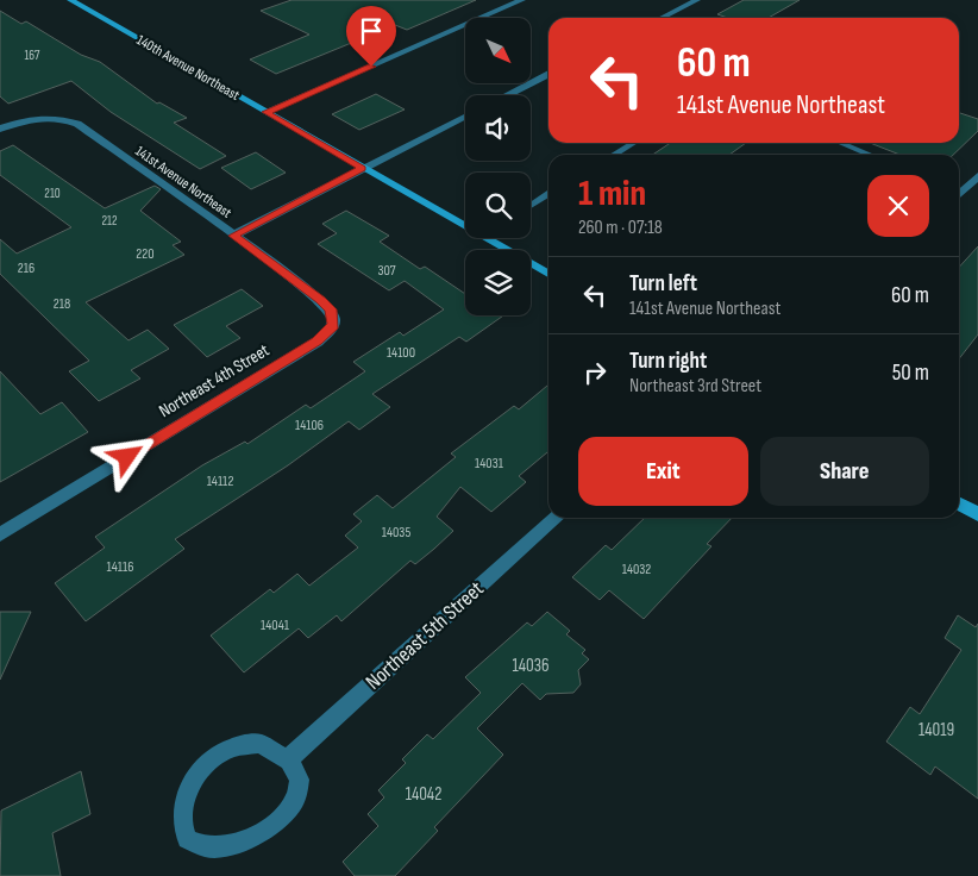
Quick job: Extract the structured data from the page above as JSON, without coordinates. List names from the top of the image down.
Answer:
{
  "streets": {
    "street": [
      "140th Avenue Northeast",
      "141st Avenue Northeast",
      "Northeast 4th Street",
      "Northeast 5th Street"
    ]
  },
  "crossings": [
    ["141st Avenue Northeast", "Northeast 4th Street"]
  ],
  "house_numbers": [
    "167",
    "210",
    "212",
    "220",
    "216",
    "307",
    "218",
    "14100",
    "14106",
    "14031",
    "14112",
    "14035",
    "14116",
    "14032",
    "14041",
    "14036",
    "14019",
    "14042"
  ],
  "north": "bottom right",
  "page": {
    "turn": ["60 m", "141st Avenue Northeast"],
    "heading": ["1 min", "260 m · 07:18"],
    "list": [
      {
        "name": "Turn left",
        "note": "141st Avenue Northeast",
        "value": "60 m"
      },
      {
        "name": "Turn right",
        "note": "Northeast 3rd Street",
        "value": "50 m"
      }
    ],
    "buttons": ["Exit", "Share"]
  }
}
